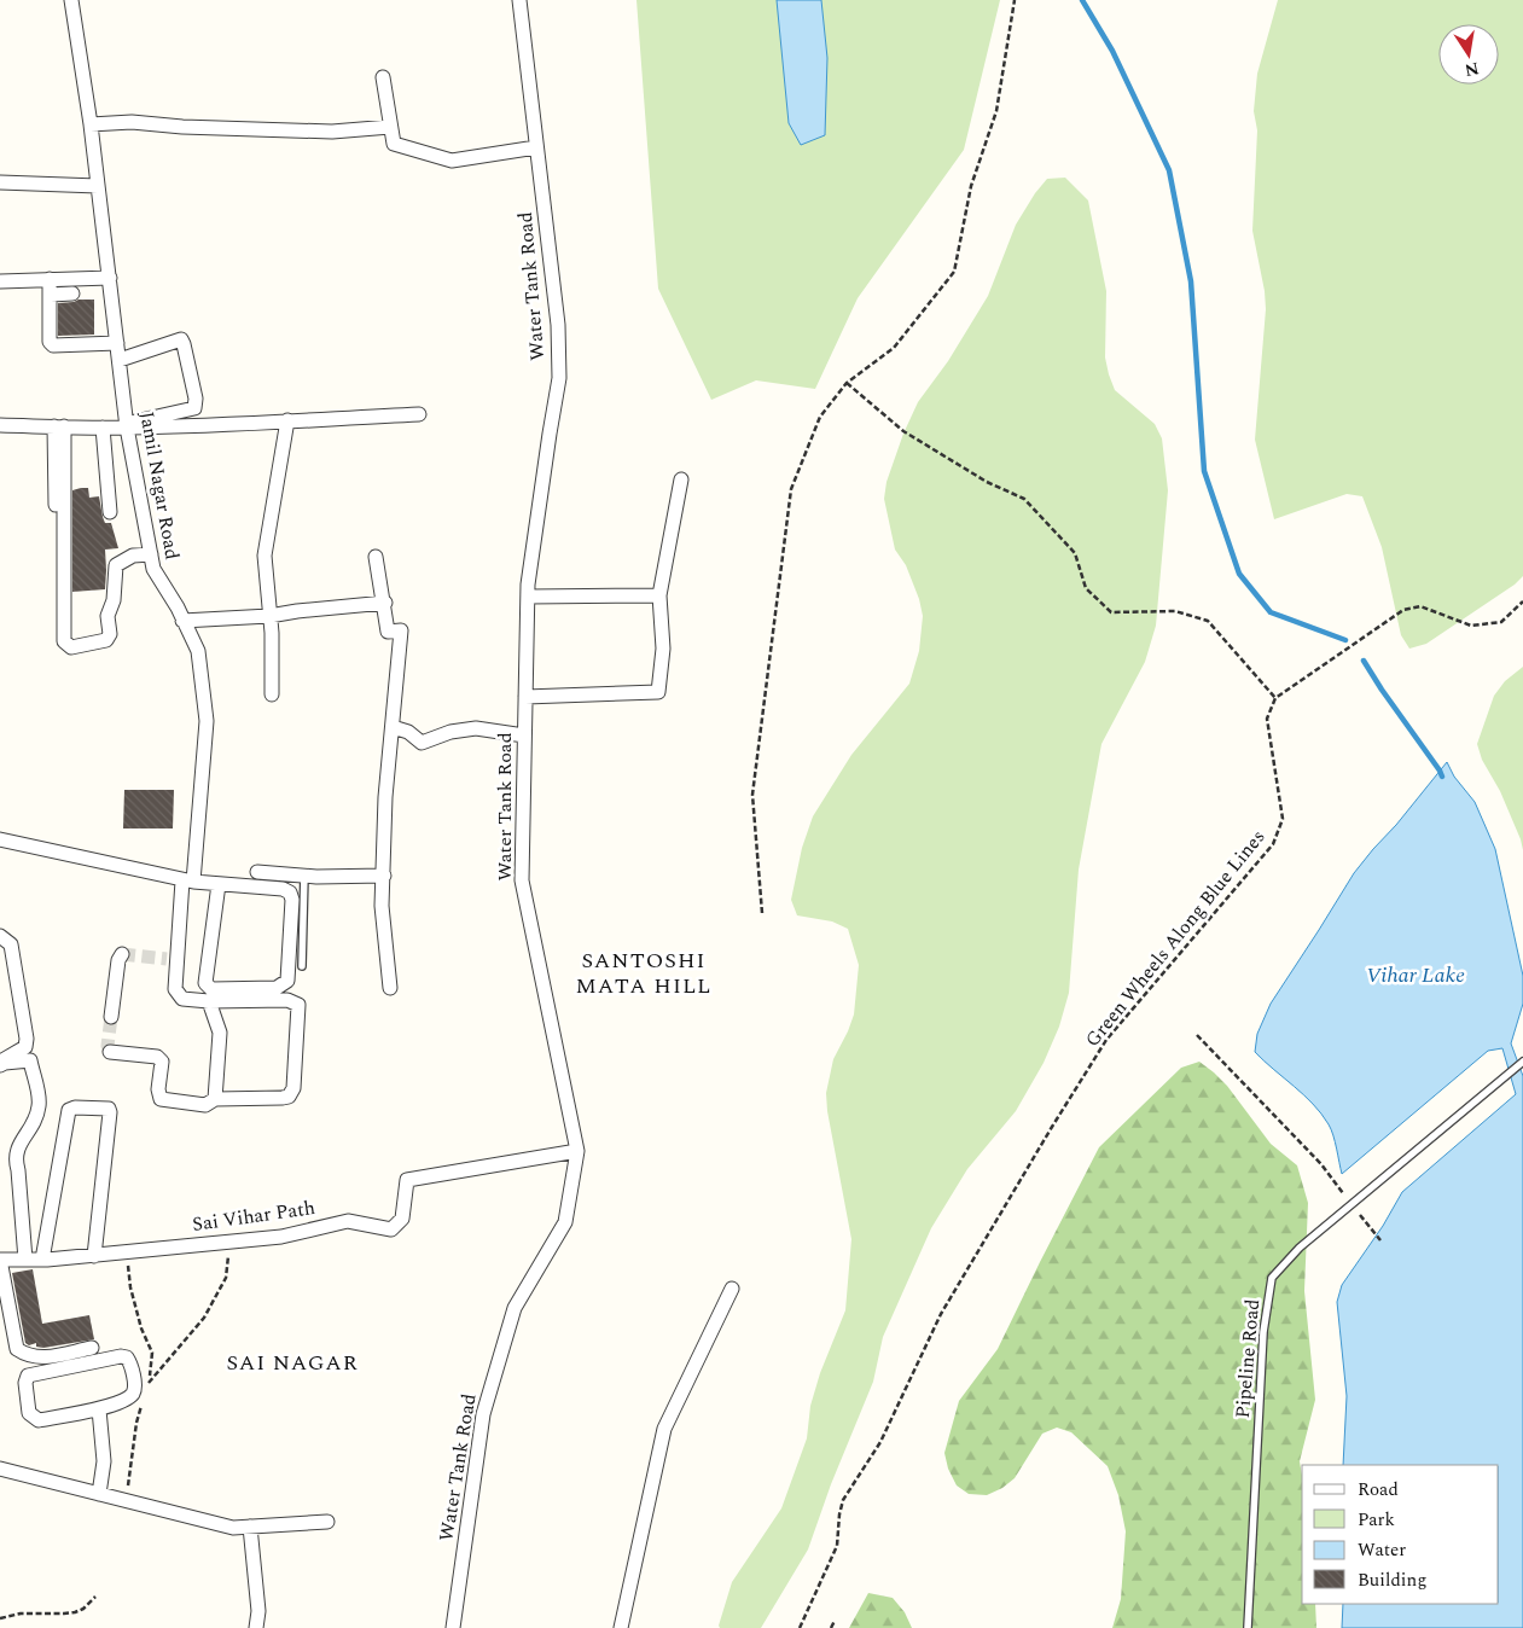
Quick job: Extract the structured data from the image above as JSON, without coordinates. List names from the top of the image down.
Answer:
{
  "streets": {
    "street": ["Water Tank Road", "Jamil Nagar Road", "Sai Vihar Path"],
    "lane": ["Pipeline Road"],
    "path": ["Green Wheels Along Blue Lines"]
  },
  "crossings": [
    ["Water Tank Road", "Sai Vihar Path"]
  ],
  "districts": ["SANTOSHI MATA HILL", "SAI NAGAR"],
  "water": ["Vihar Lake"],
  "legend": [
    "Road",
    "Park",
    "Water",
    "Building"
  ],
  "north": "bottom"
}
